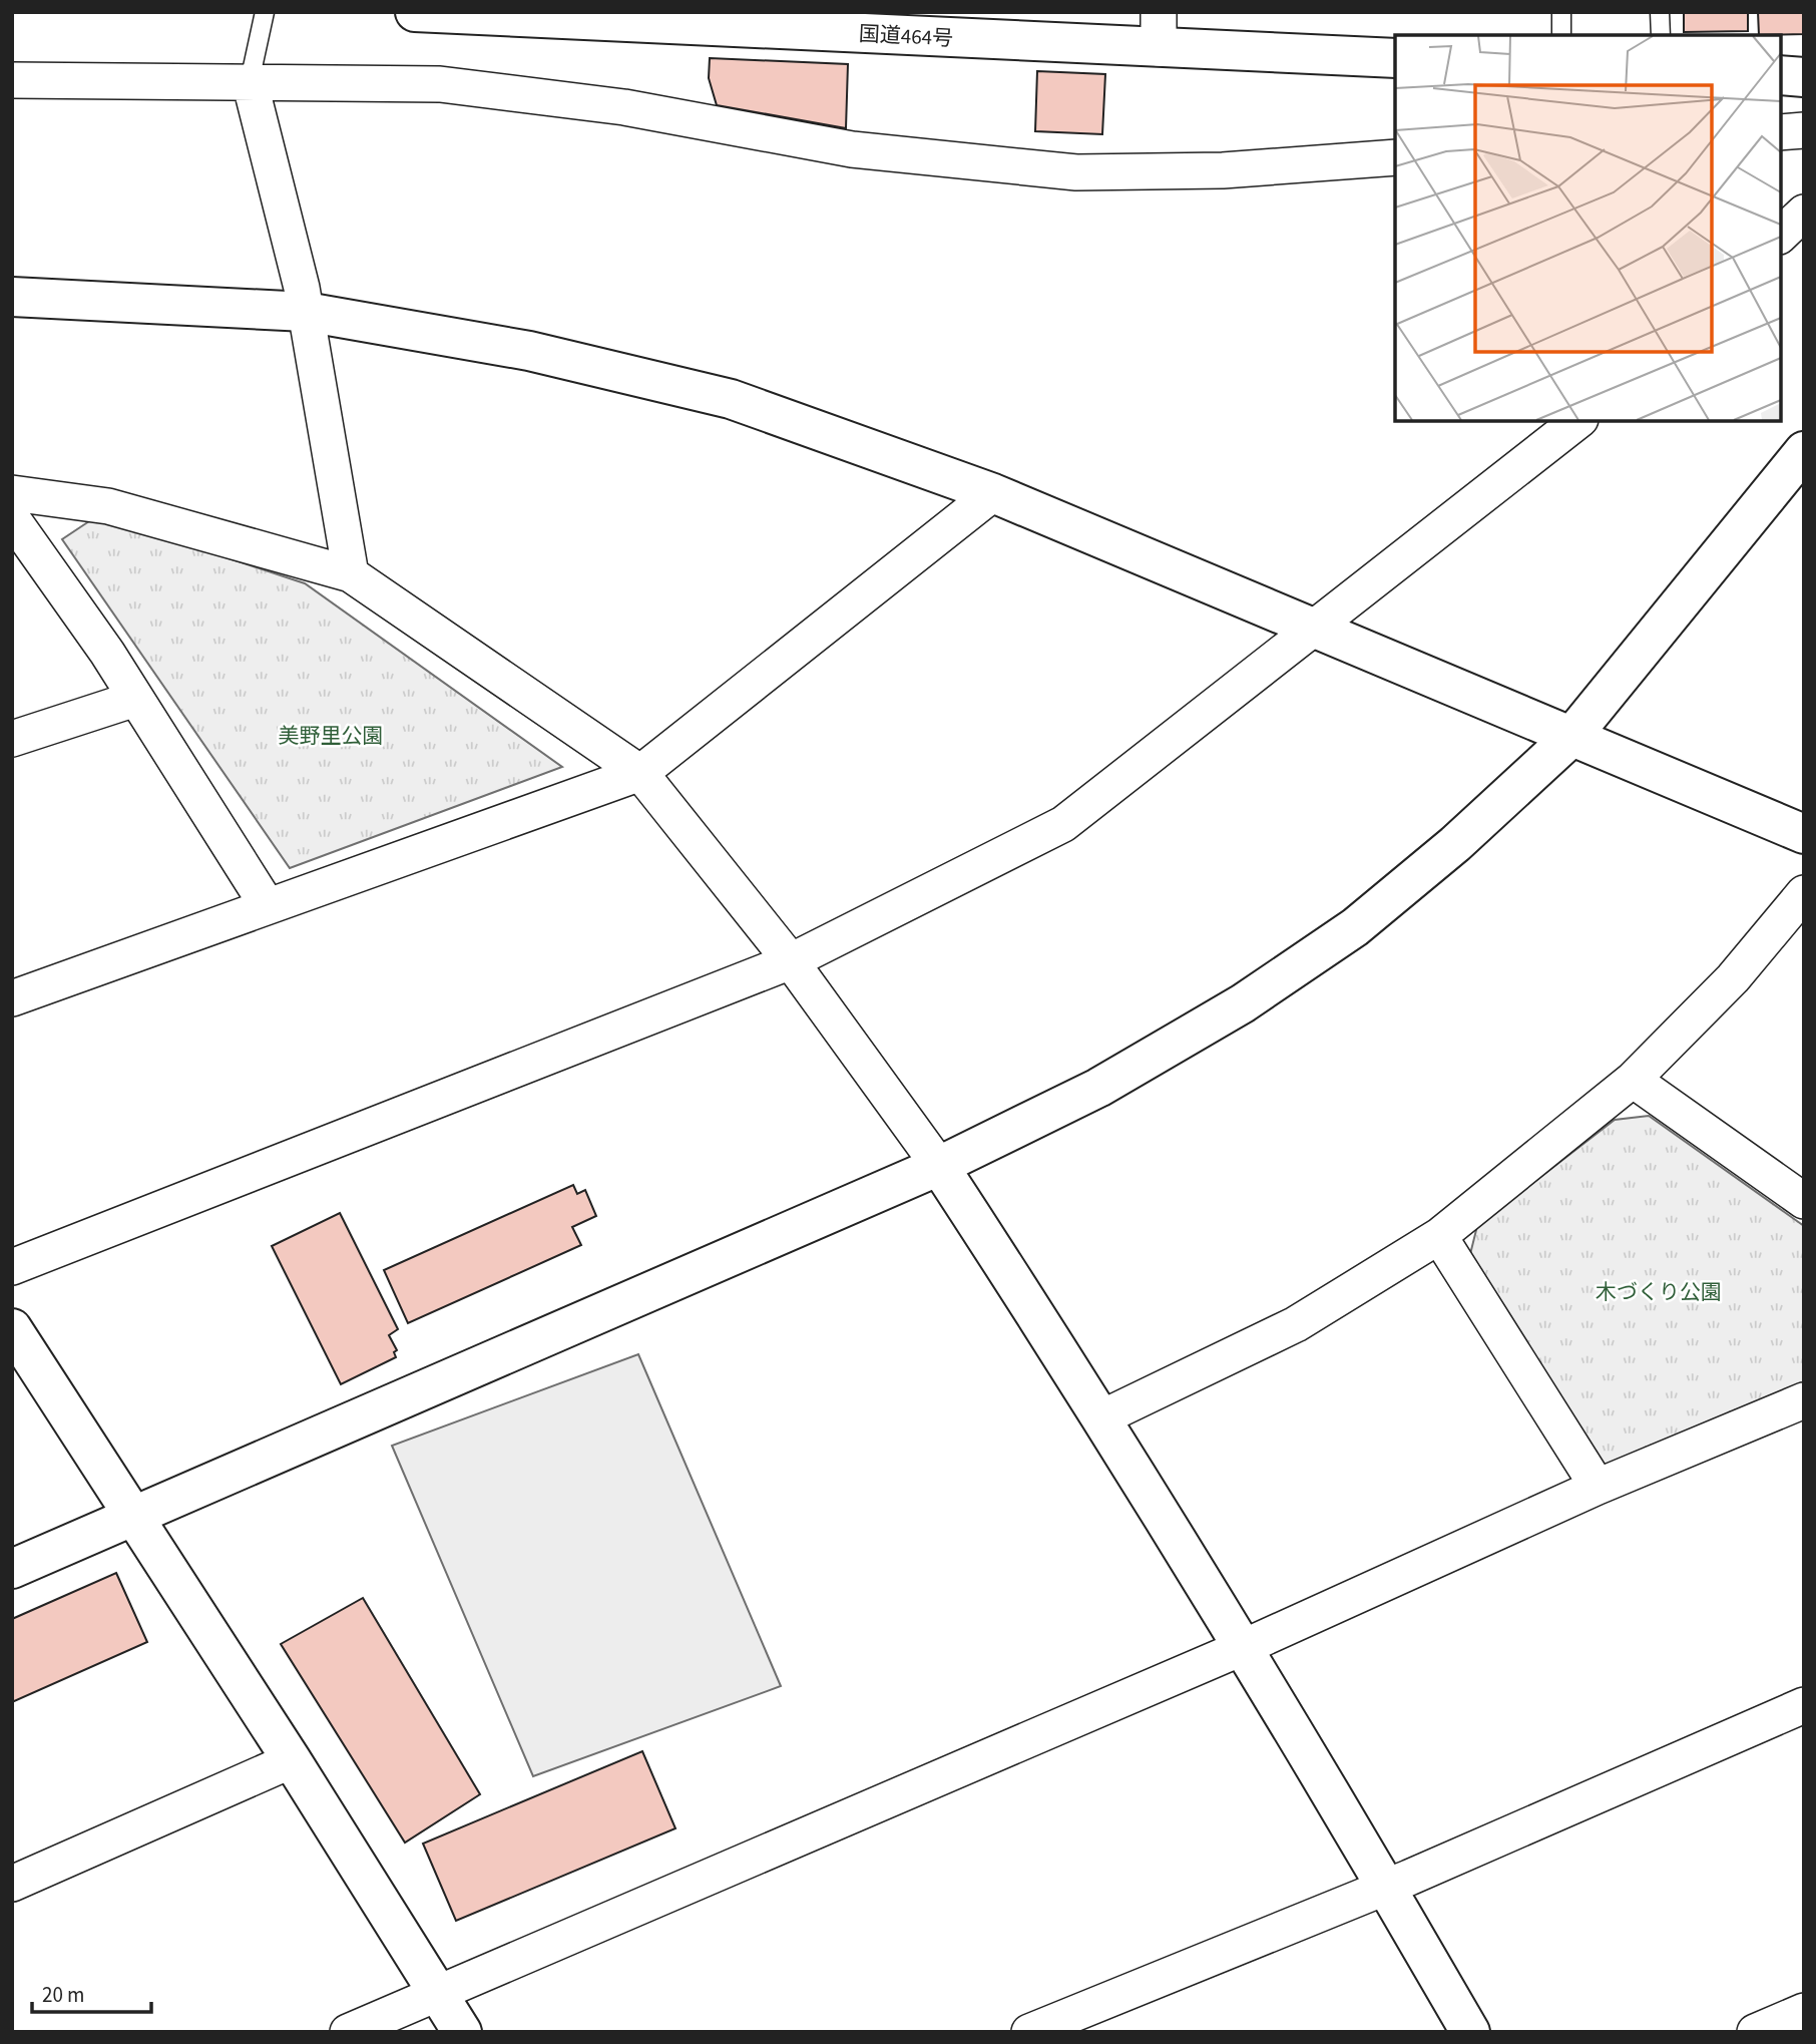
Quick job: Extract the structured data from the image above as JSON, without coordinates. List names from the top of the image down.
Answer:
{
  "streets": {
    "main road": ["国道464号"]
  },
  "parks": ["美野里公園", "木づくり公園"],
  "scale_bar": "20 m"
}
